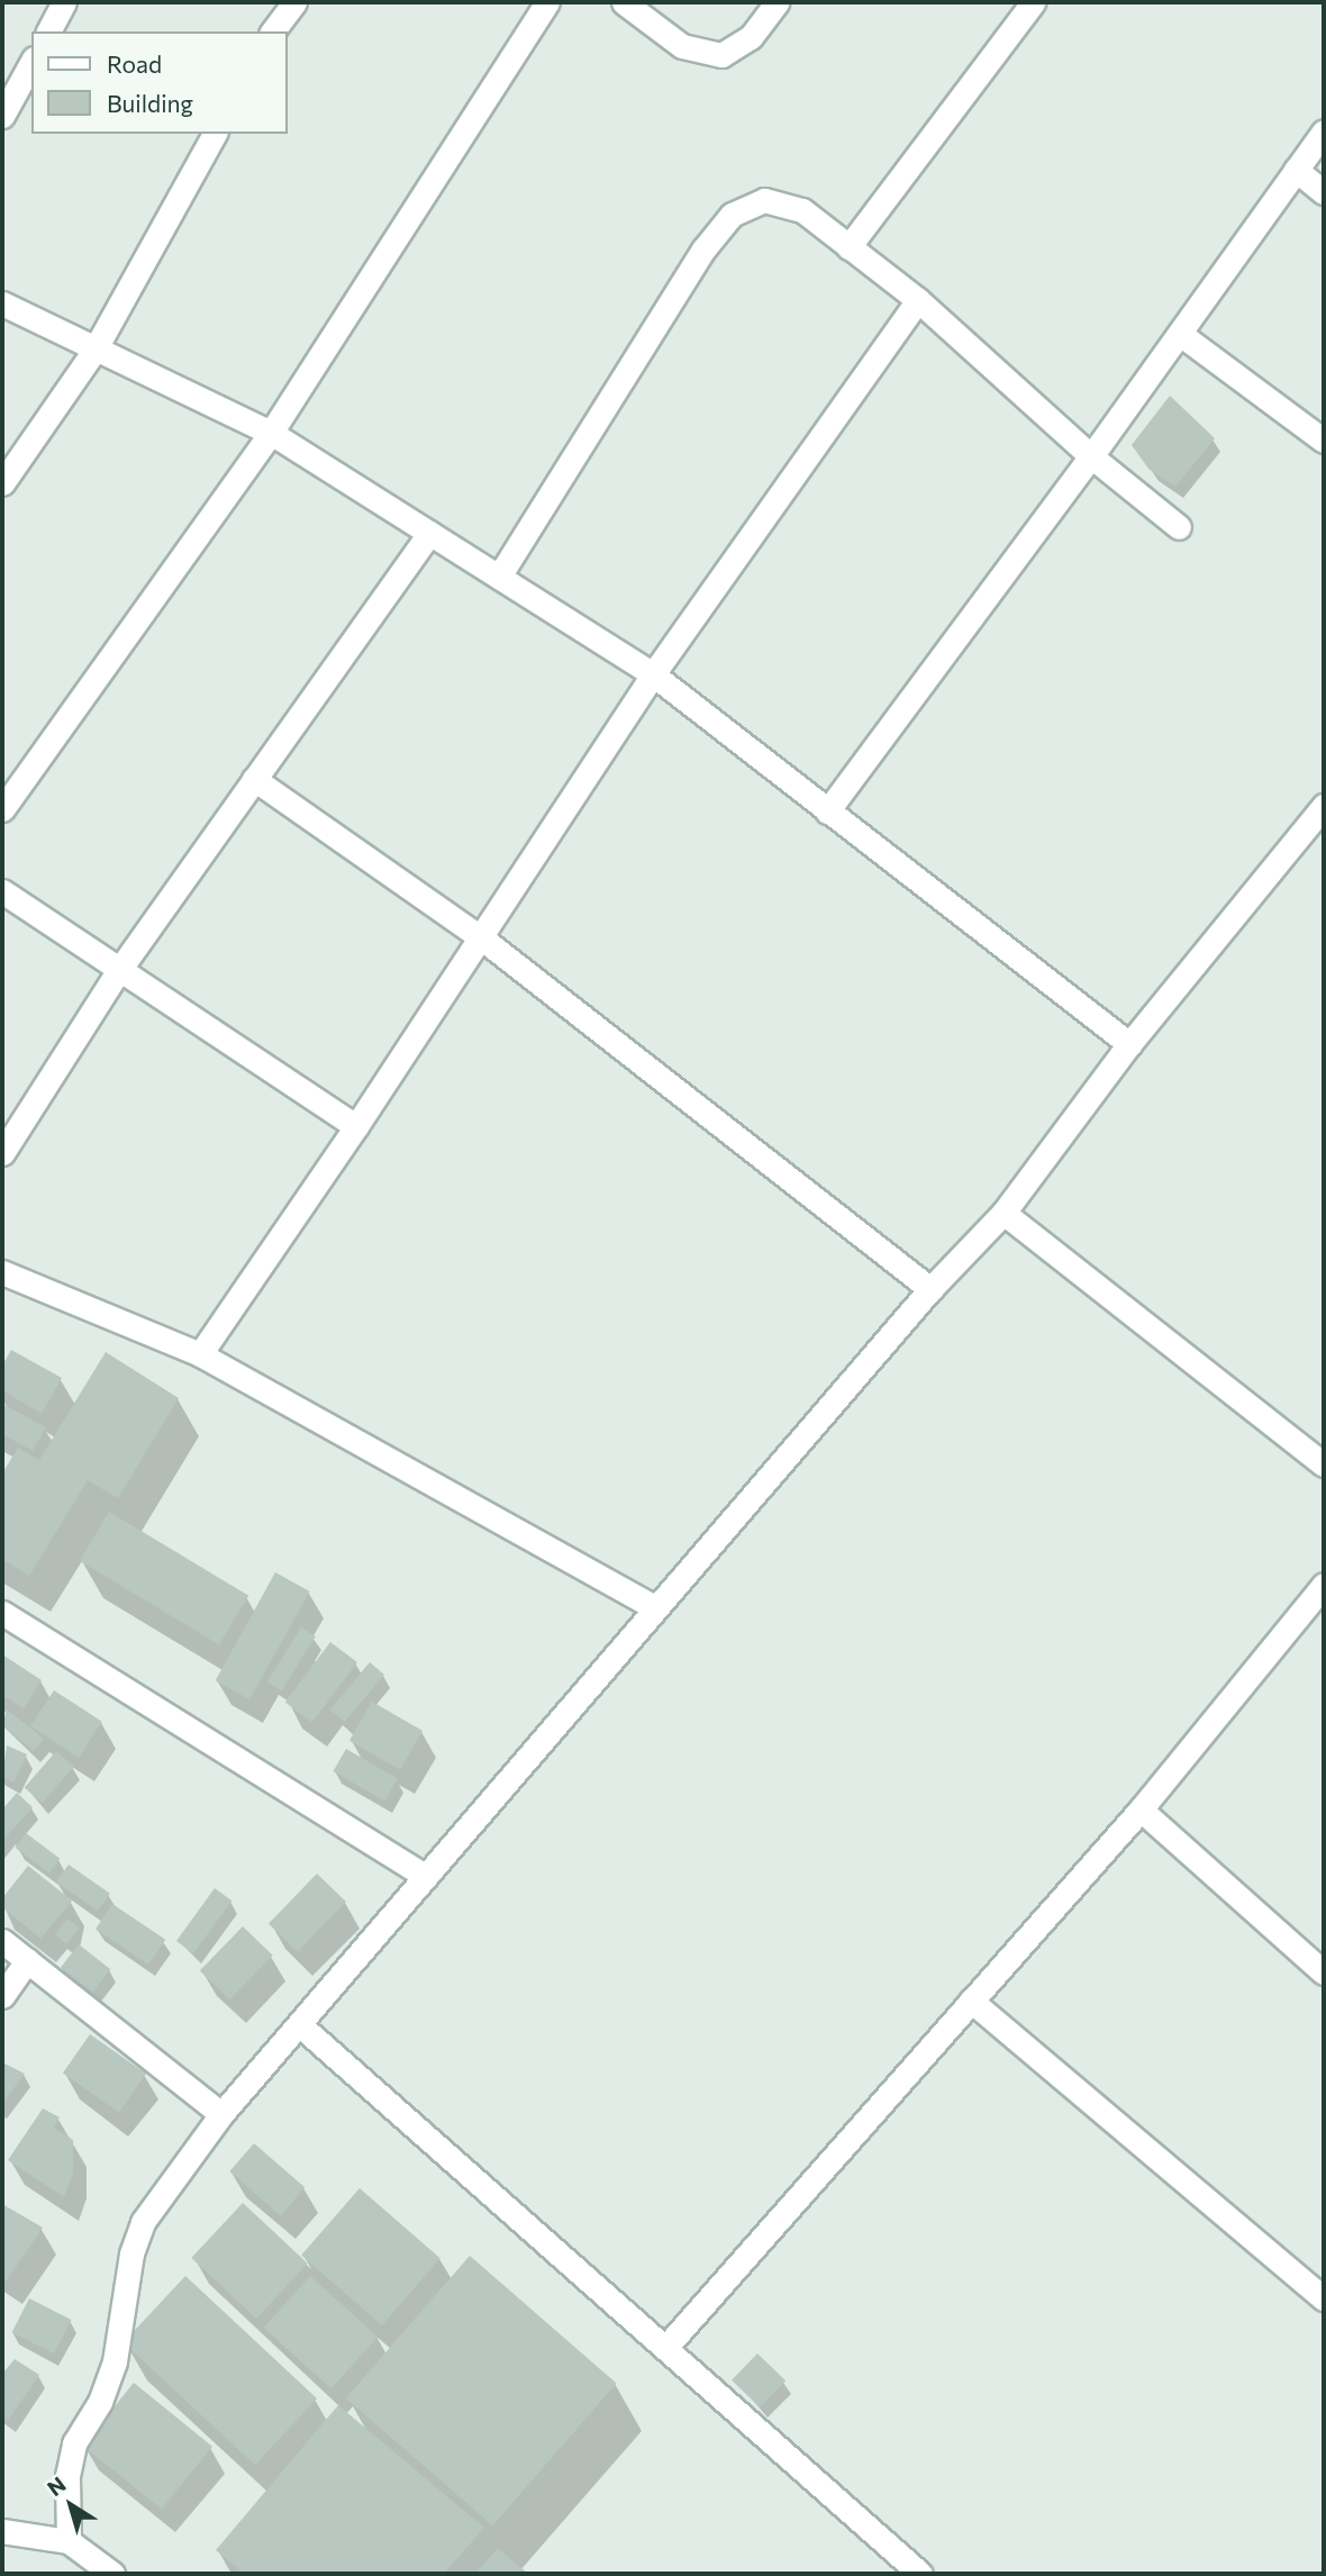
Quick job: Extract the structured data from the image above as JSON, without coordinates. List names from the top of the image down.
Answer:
{
  "legend": ["Road", "Building"],
  "north": "top left"
}
